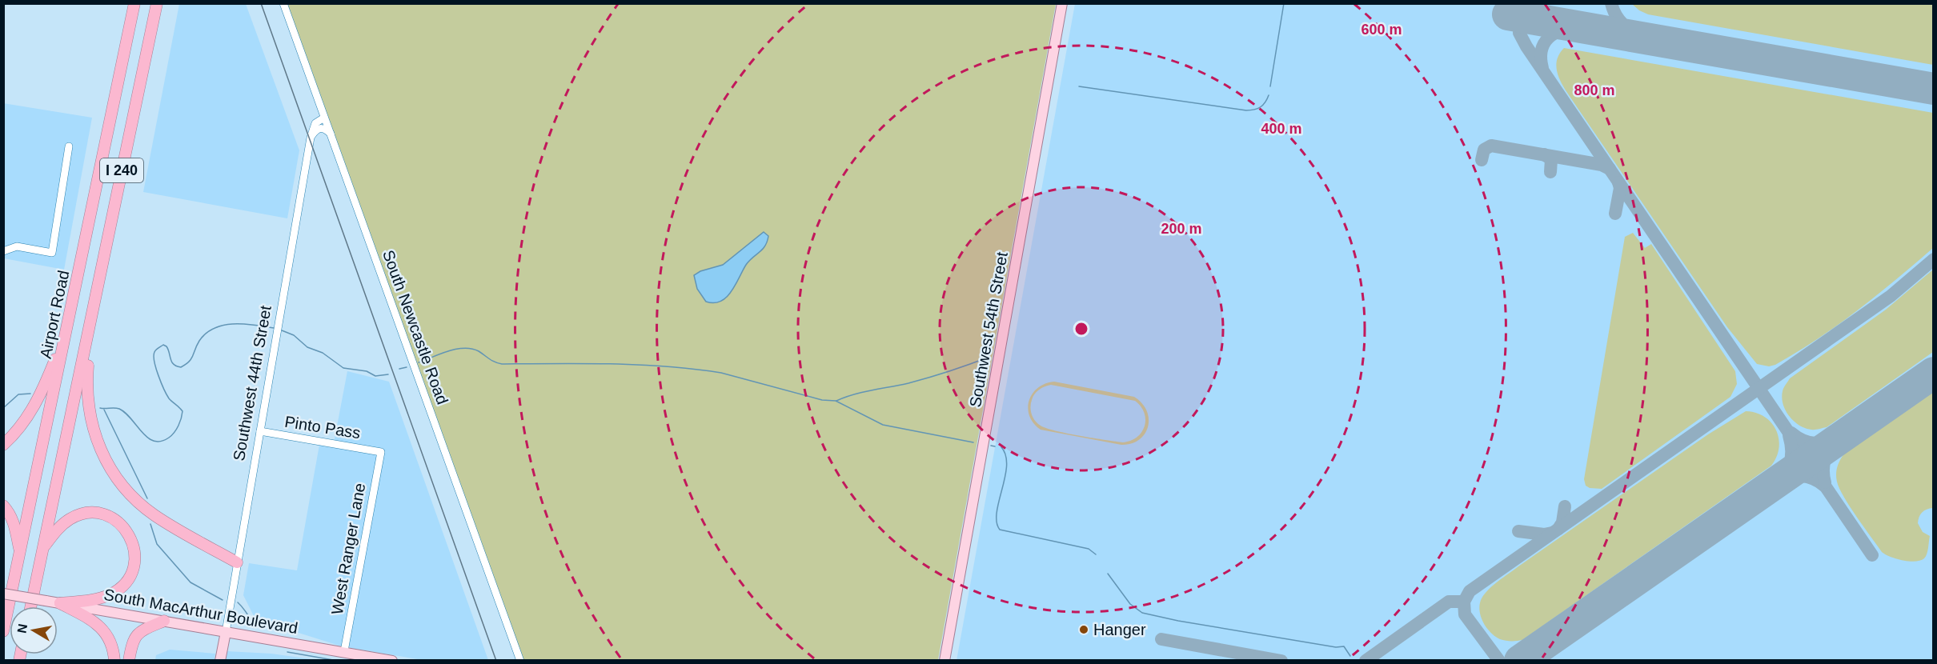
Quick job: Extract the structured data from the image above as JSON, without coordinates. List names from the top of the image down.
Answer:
{
  "streets": {
    "highway": ["I 240", "Airport Road"],
    "main road": ["Southwest 54th Street", "Southwest 44th Street", "South MacArthur Boulevard"],
    "street": ["South Newcastle Road", "Pinto Pass", "West Ranger Lane"]
  },
  "crossings": [
    ["South Newcastle Road", "Southwest 44th Street"],
    ["Southwest 44th Street", "Pinto Pass"],
    ["Southwest 44th Street", "South MacArthur Boulevard"],
    ["Pinto Pass", "West Ranger Lane"],
    ["West Ranger Lane", "South MacArthur Boulevard"]
  ],
  "places": ["Hanger"],
  "north": "left",
  "rings": [
    "600 m",
    "800 m",
    "400 m",
    "200 m"
  ]
}
